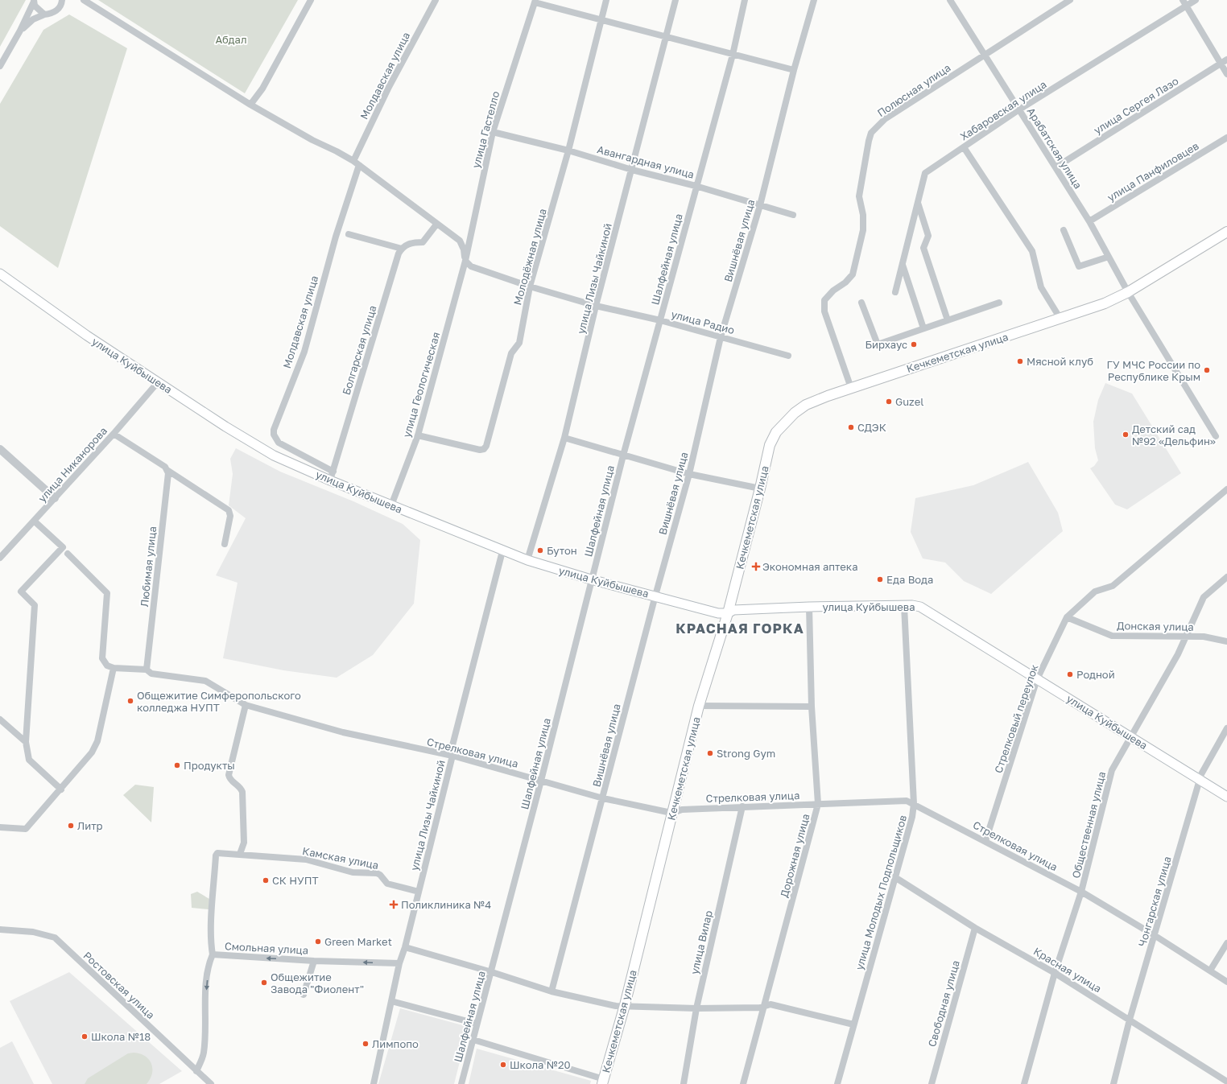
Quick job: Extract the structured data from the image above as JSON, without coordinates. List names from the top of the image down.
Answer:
{
  "streets": {
    "main road": ["Кечкеметская улица", "улица Куйбышева"],
    "street": [
      "Молдавская улица",
      "Полюсная улица",
      "улица Сергея Лазо",
      "Хабаровская улица",
      "улица Гастелло",
      "Арабатская улица",
      "Авангардная улица",
      "улица Панфиловцев",
      "Вишнёвая улица",
      "Молодёжная улица",
      "Шалфейная улица",
      "улица Лизы Чайкиной",
      "улица Радио",
      "Болгарская улица",
      "улица Геологическая",
      "улица Никанорова",
      "Любимая улица",
      "Донская улица",
      "Стрелковый переулок",
      "Стрелковая улица",
      "Общественная улица",
      "Дорожная улица",
      "Камская улица",
      "улица Молодых Подпольщиков",
      "Чонгарская улица",
      "улица Вилар",
      "Смольная улица",
      "Красная улица",
      "Ростовская улица",
      "Свободная улица"
    ]
  },
  "crossings": [
    ["Молдавская улица", "Болгарская улица"],
    ["Полюсная улица", "Арабатская улица"],
    ["Полюсная улица", "Кечкеметская улица"],
    ["улица Сергея Лазо", "Арабатская улица"],
    ["Хабаровская улица", "Арабатская улица"],
    ["улица Гастелло", "Авангардная улица"],
    ["улица Гастелло", "улица Радио"],
    ["улица Гастелло", "улица Геологическая"],
    ["Арабатская улица", "улица Панфиловцев"],
    ["Арабатская улица", "Кечкеметская улица"],
    ["Авангардная улица", "Вишнёвая улица"],
    ["Авангардная улица", "Молодёжная улица"],
    ["Авангардная улица", "Шалфейная улица"],
    ["Авангардная улица", "улица Лизы Чайкиной"],
    ["Вишнёвая улица", "улица Радио"],
    ["Вишнёвая улица", "улица Куйбышева"],
    ["Вишнёвая улица", "Стрелковая улица"],
    ["Молодёжная улица", "улица Радио"],
    ["Молодёжная улица", "улица Геологическая"],
    ["Шалфейная улица", "улица Радио"],
    ["Шалфейная улица", "улица Куйбышева"],
    ["Шалфейная улица", "Стрелковая улица"],
    ["улица Лизы Чайкиной", "улица Радио"],
    ["улица Лизы Чайкиной", "улица Куйбышева"],
    ["улица Лизы Чайкиной", "Стрелковая улица"],
    ["улица Лизы Чайкиной", "Камская улица"],
    ["улица Лизы Чайкиной", "Смольная улица"],
    ["улица Радио", "улица Геологическая"],
    ["Болгарская улица", "улица Куйбышева"],
    ["Кечкеметская улица", "улица Куйбышева"],
    ["Кечкеметская улица", "Стрелковая улица"],
    ["улица Куйбышева", "улица Геологическая"],
    ["улица Куйбышева", "улица Никанорова"],
    ["улица Куйбышева", "Стрелковый переулок"],
    ["улица Куйбышева", "Общественная улица"],
    ["улица Куйбышева", "Дорожная улица"],
    ["улица Куйбышева", "улица Молодых Подпольщиков"],
    ["улица Куйбышева", "Чонгарская улица"],
    ["Любимая улица", "Стрелковая улица"],
    ["Донская улица", "Стрелковый переулок"],
    ["Донская улица", "Общественная улица"],
    ["Стрелковый переулок", "Стрелковая улица"],
    ["Стрелковая улица", "Общественная улица"],
    ["Стрелковая улица", "Дорожная улица"],
    ["Стрелковая улица", "улица Молодых Подпольщиков"],
    ["Стрелковая улица", "Чонгарская улица"],
    ["Стрелковая улица", "улица Вилар"],
    ["Общественная улица", "Красная улица"],
    ["Камская улица", "Смольная улица"],
    ["улица Молодых Подпольщиков", "Красная улица"],
    ["Чонгарская улица", "Красная улица"],
    ["Смольная улица", "Ростовская улица"],
    ["Красная улица", "Свободная улица"]
  ],
  "districts": ["КРАСНАЯ ГОРКА"],
  "parks": ["Абдал"],
  "places": {
    "other": [
      "Бирхаус",
      "Мясной клуб",
      "ГУ МЧС России по Республике Крым",
      "Guzel",
      "СДЭК",
      "Детский сад №92 «Дельфин»",
      "Бутон",
      "Еда Вода",
      "Родной",
      "Общежитие Симферопольского колледжа НУПТ",
      "Strong Gym",
      "Продукты",
      "Литр",
      "СК НУПТ",
      "Green Market",
      "Общежитие Завода \"Фиолент\"",
      "Школа №18",
      "Лимпопо",
      "Школа №20"
    ],
    "health": ["Экономная аптека", "Поликлиника №4"]
  }
}
